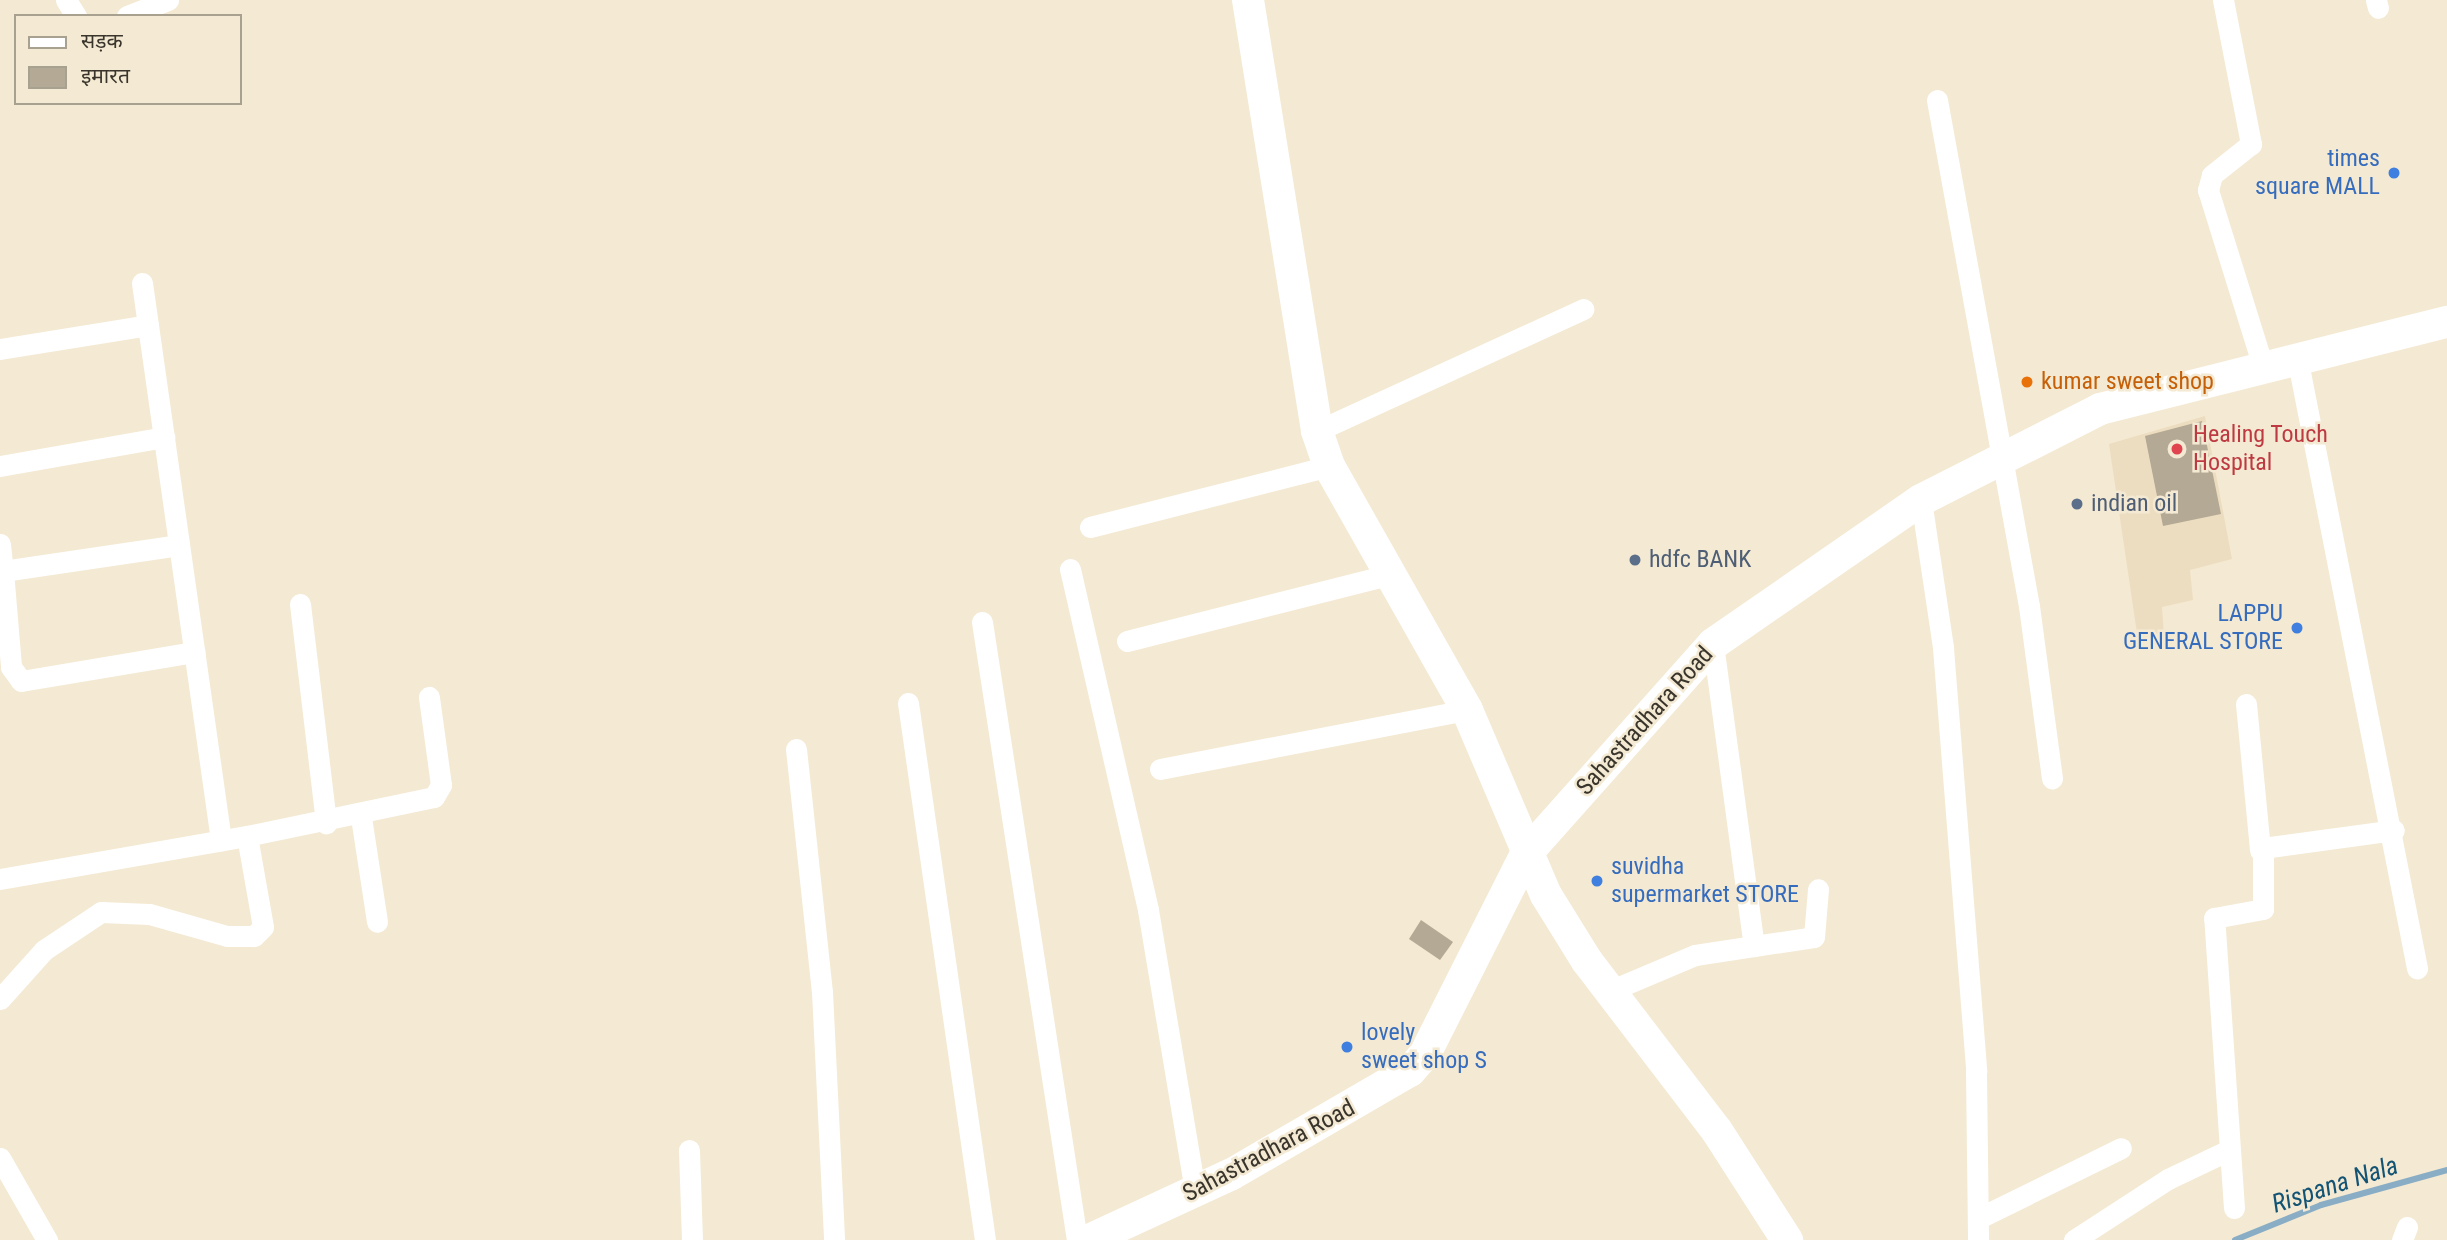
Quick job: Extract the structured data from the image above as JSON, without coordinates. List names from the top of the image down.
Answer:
{
  "streets": {
    "main road": ["Sahastradhara Road"]
  },
  "water": ["Rispana Nala"],
  "places": [
    "times square MALL",
    "kumar sweet shop",
    "Healing Touch Hospital",
    "indian oil",
    "hdfc BANK",
    "LAPPU GENERAL STORE",
    "suvidha supermarket STORE",
    "lovely sweet shop S"
  ],
  "legend": ["सड़क", "इमारत"]
}
